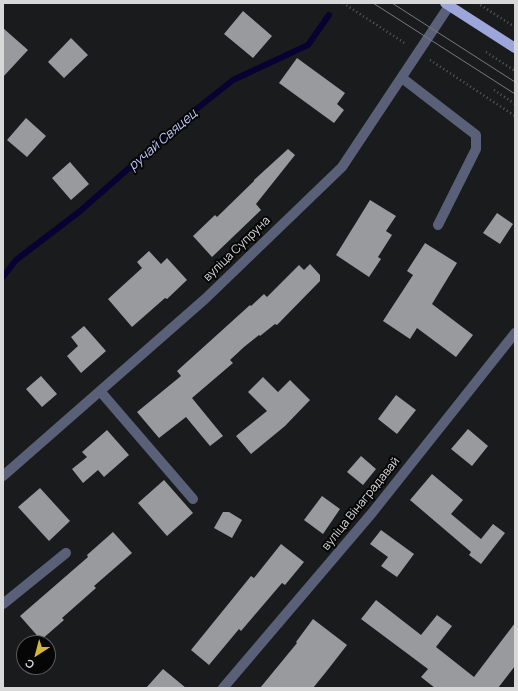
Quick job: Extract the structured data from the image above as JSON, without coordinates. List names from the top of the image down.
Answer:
{
  "streets": {
    "street": ["вуліца Супруна", "вуліца Вінаградавай"]
  },
  "water": ["ручай Свяцец"],
  "north": "bottom left"
}
